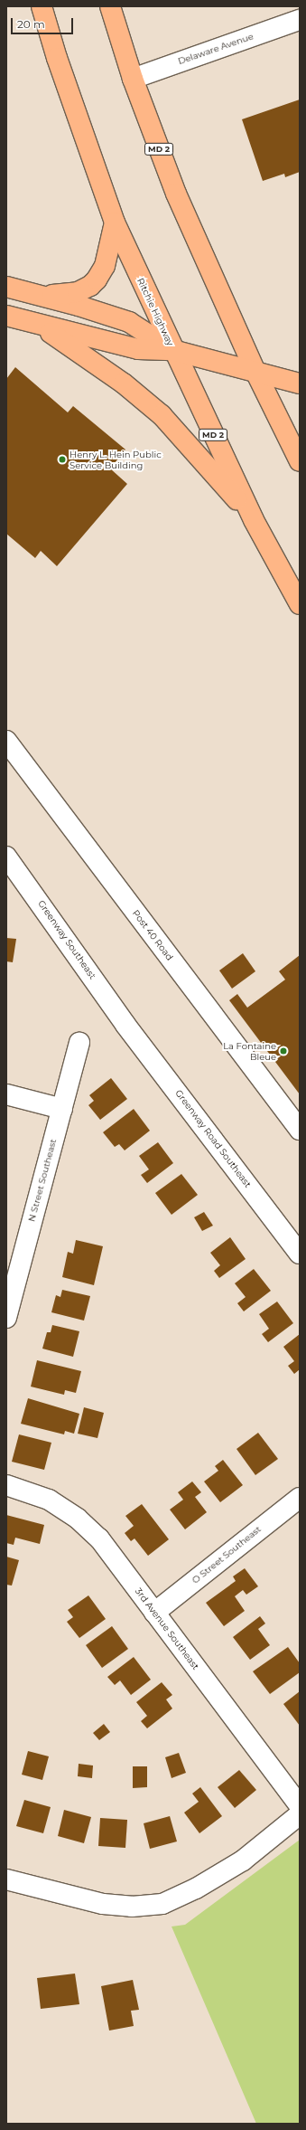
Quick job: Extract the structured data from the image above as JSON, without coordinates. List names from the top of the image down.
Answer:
{
  "streets": {
    "main road": ["MD 2", "Ritchie Highway"],
    "street": [
      "Delaware Avenue",
      "Post 40 Road",
      "Greenway Southeast",
      "Greenway Road Southeast",
      "N Street Southeast",
      "O Street Southeast",
      "3rd Avenue Southeast"
    ]
  },
  "crossings": [
    ["Delaware Avenue", "MD 2"],
    ["Greenway Southeast", "Greenway Road Southeast"],
    ["O Street Southeast", "3rd Avenue Southeast"]
  ],
  "places": ["Henry L. Hein Public Service Building", "La Fontaine Bleue"],
  "scale_bar": "20 m"
}
